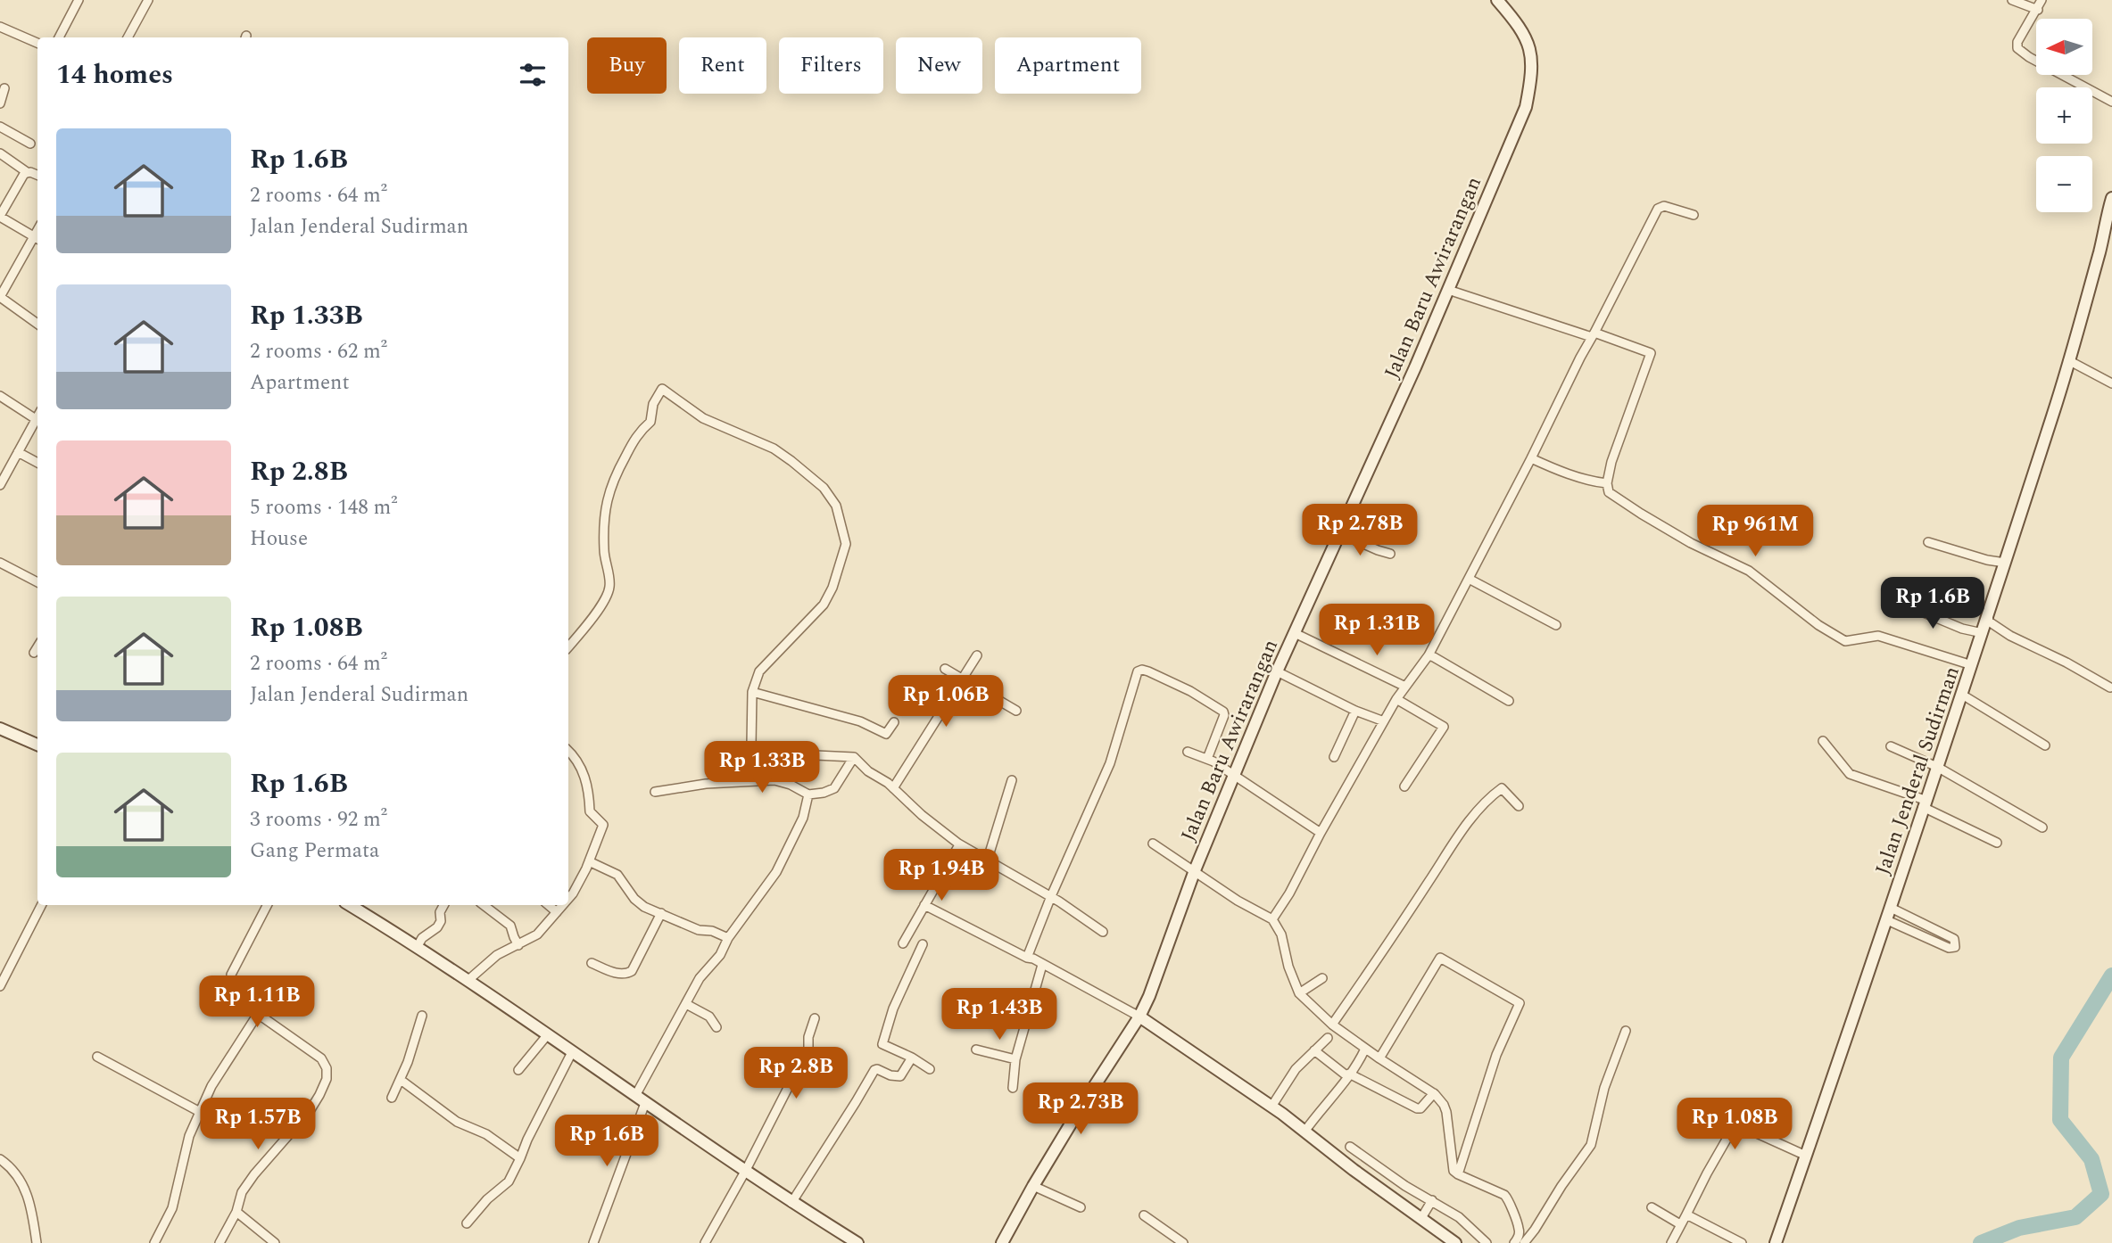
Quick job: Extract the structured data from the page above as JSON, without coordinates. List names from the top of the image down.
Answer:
{
  "streets": {
    "street": ["Jalan Baru Awirarangan", "Jalan Jenderal Sudirman"]
  },
  "north": "left",
  "page": {
    "map_buttons": ["+", "−"],
    "chip": [
      "Buy",
      "Rent",
      "Filters",
      "New",
      "Apartment"
    ],
    "heading": "14 homes",
    "list": [
      {
        "name": "Rp 1.6B",
        "note": "2 rooms · 64 m² · Jalan Jenderal Sudirman"
      },
      {
        "name": "Rp 1.33B",
        "note": "2 rooms · 62 m² · Apartment"
      },
      {
        "name": "Rp 2.8B",
        "note": "5 rooms · 148 m² · House"
      },
      {
        "name": "Rp 1.08B",
        "note": "2 rooms · 64 m² · Jalan Jenderal Sudirman"
      },
      {
        "name": "Rp 1.6B",
        "note": "3 rooms · 92 m² · Gang Permata"
      }
    ],
    "price": [
      "Rp 2.78B",
      "Rp 961M",
      "Rp 1.6B",
      "Rp 1.31B",
      "Rp 1.06B",
      "Rp 1.33B",
      "Rp 1.94B",
      "Rp 1.11B",
      "Rp 1.43B",
      "Rp 2.8B",
      "Rp 2.73B",
      "Rp 1.57B",
      "Rp 1.08B",
      "Rp 1.6B"
    ]
  }
}
